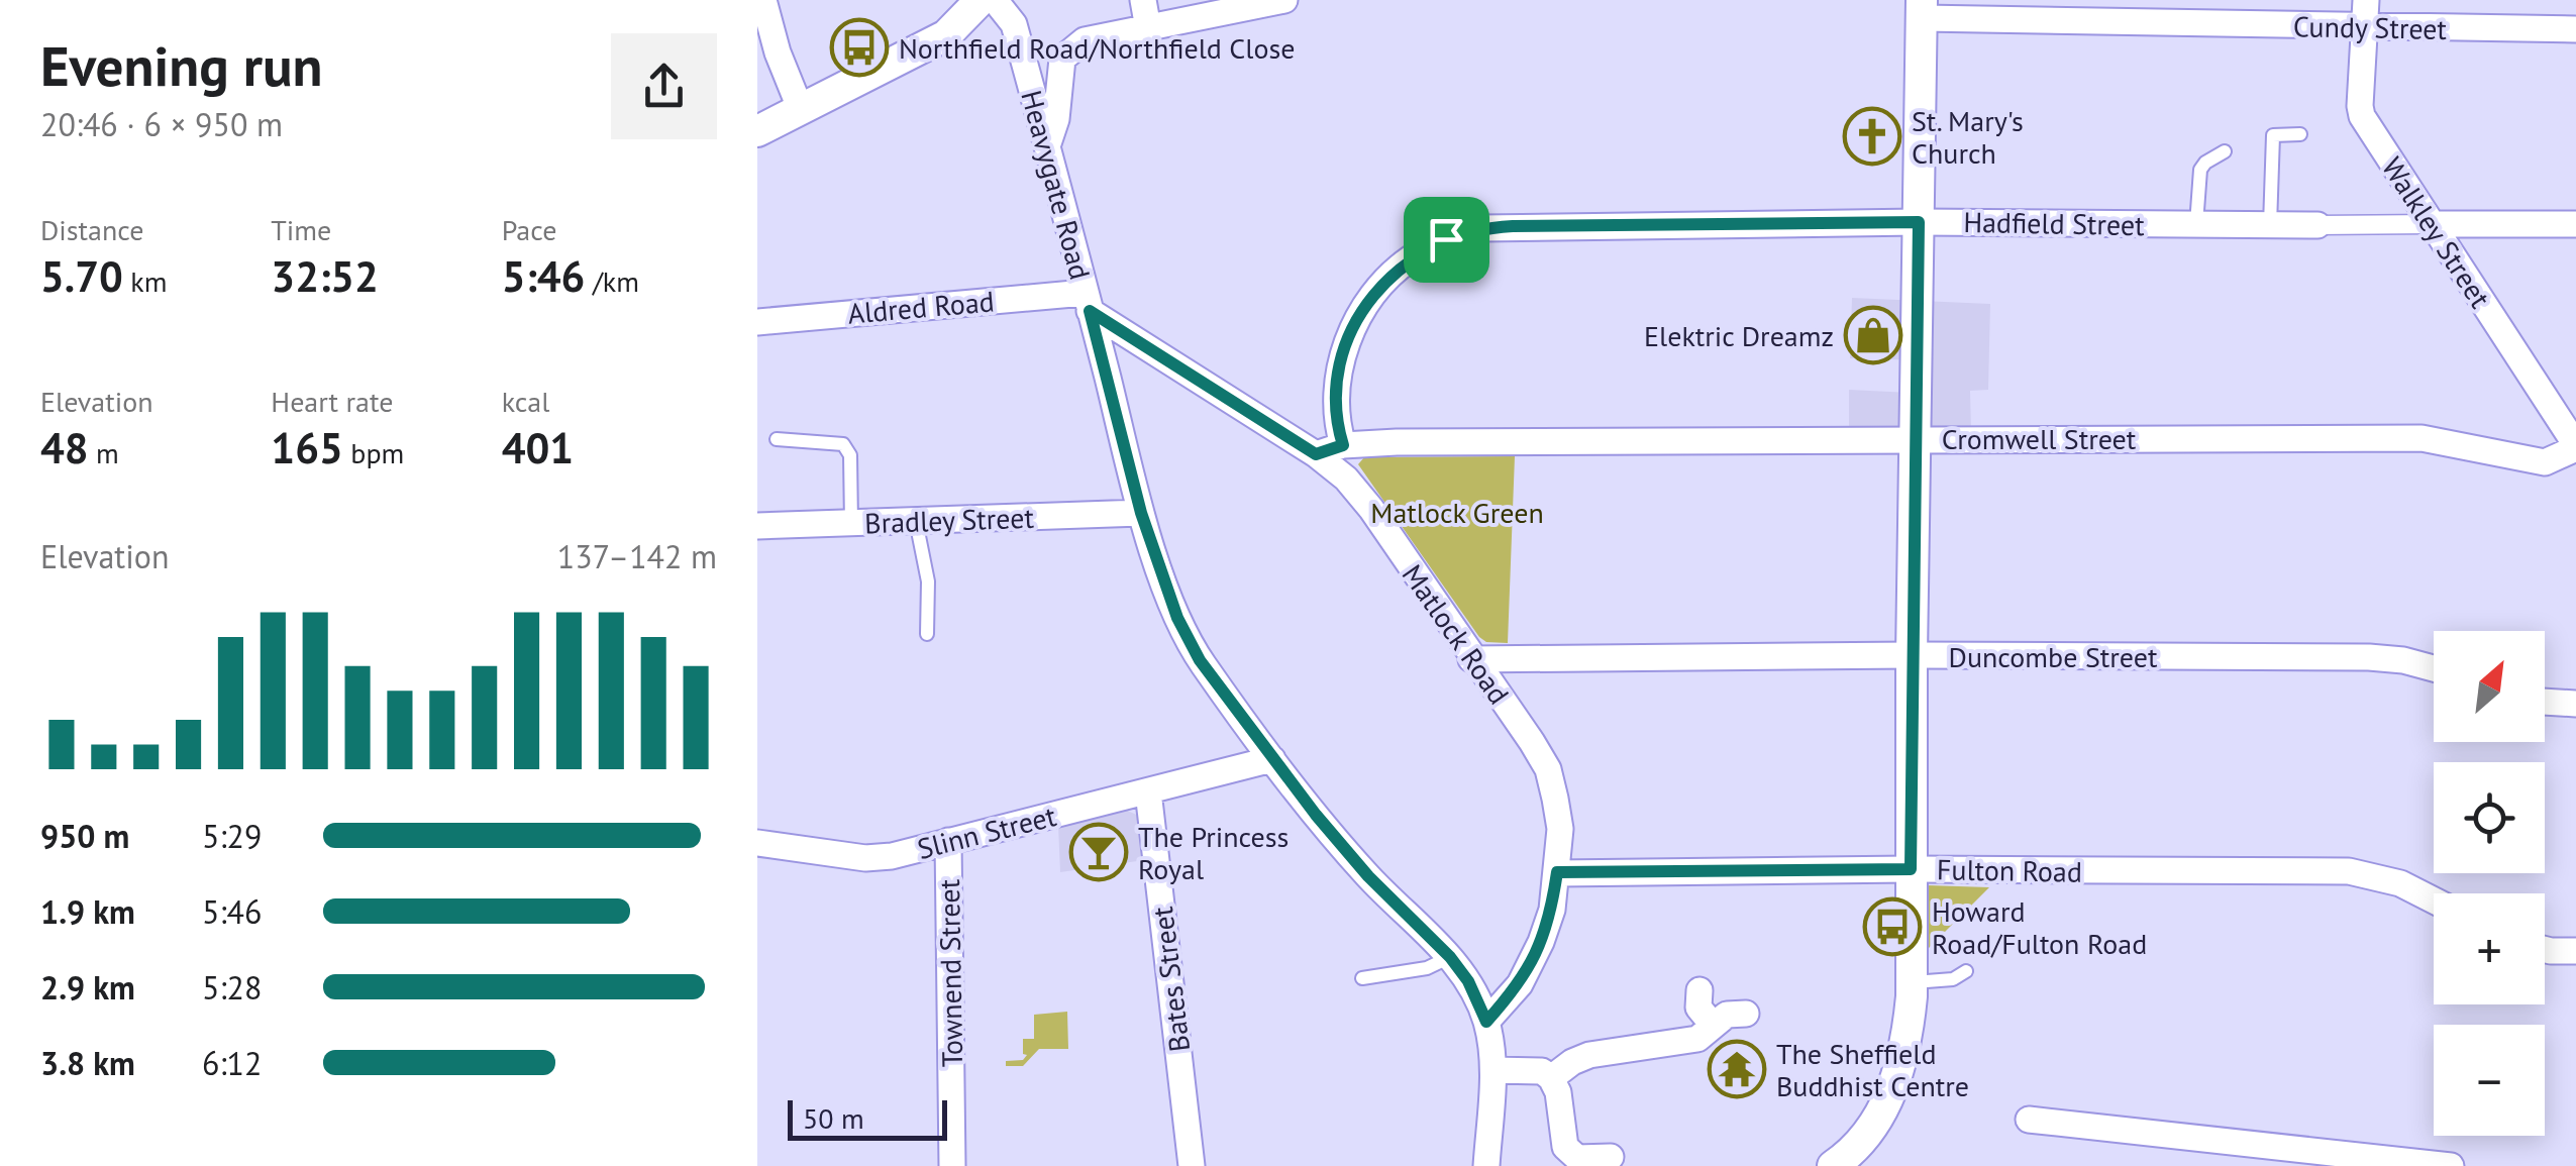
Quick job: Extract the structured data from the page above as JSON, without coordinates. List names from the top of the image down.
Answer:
{
  "streets": {
    "street": [
      "Cundy Street",
      "Heavygate Road",
      "Hadfield Street",
      "Walkley Street",
      "Aldred Road",
      "Cromwell Street",
      "Bradley Street",
      "Matlock Road",
      "Duncombe Street",
      "Slinn Street",
      "Fulton Road",
      "Townend Street",
      "Bates Street"
    ]
  },
  "crossings": [
    ["Cundy Street", "Walkley Street"],
    ["Heavygate Road", "Aldred Road"],
    ["Heavygate Road", "Bradley Street"],
    ["Heavygate Road", "Matlock Road"],
    ["Heavygate Road", "Slinn Street"],
    ["Hadfield Street", "Walkley Street"],
    ["Hadfield Street", "Cromwell Street"],
    ["Walkley Street", "Cromwell Street"],
    ["Aldred Road", "Matlock Road"],
    ["Cromwell Street", "Matlock Road"],
    ["Matlock Road", "Duncombe Street"],
    ["Matlock Road", "Fulton Road"],
    ["Slinn Street", "Townend Street"],
    ["Slinn Street", "Bates Street"]
  ],
  "parks": ["Matlock Green"],
  "places": {
    "bus stop": ["Northfield Road/Northfield Close", "Howard Road/Fulton Road"],
    "church": ["St. Mary's Church"],
    "shop": ["Elektric Dreamz"],
    "bar": ["The Princess Royal"],
    "temple": ["The Sheffield Buddhist Centre"]
  },
  "scale_bar": "50 m",
  "north": "top right",
  "page": {
    "heading": ["Evening run", "20:46 · 6 × 950 m"],
    "stats": [
      ["Distance", "5.70 km"],
      ["Time", "32:52"],
      ["Pace", "5:46 /km"],
      ["Elevation", "48 m"],
      ["Heart rate", "165 bpm"],
      ["kcal", "401"]
    ],
    "chart": ["Elevation", "137–142 m"],
    "map_buttons": ["+", "−"],
    "list": [
      {
        "name": "950 m",
        "note": "5:29"
      },
      {
        "name": "1.9 km",
        "note": "5:46"
      },
      {
        "name": "2.9 km",
        "note": "5:28"
      },
      {
        "name": "3.8 km",
        "note": "6:12"
      }
    ],
    "scale": "50 m"
  }
}
